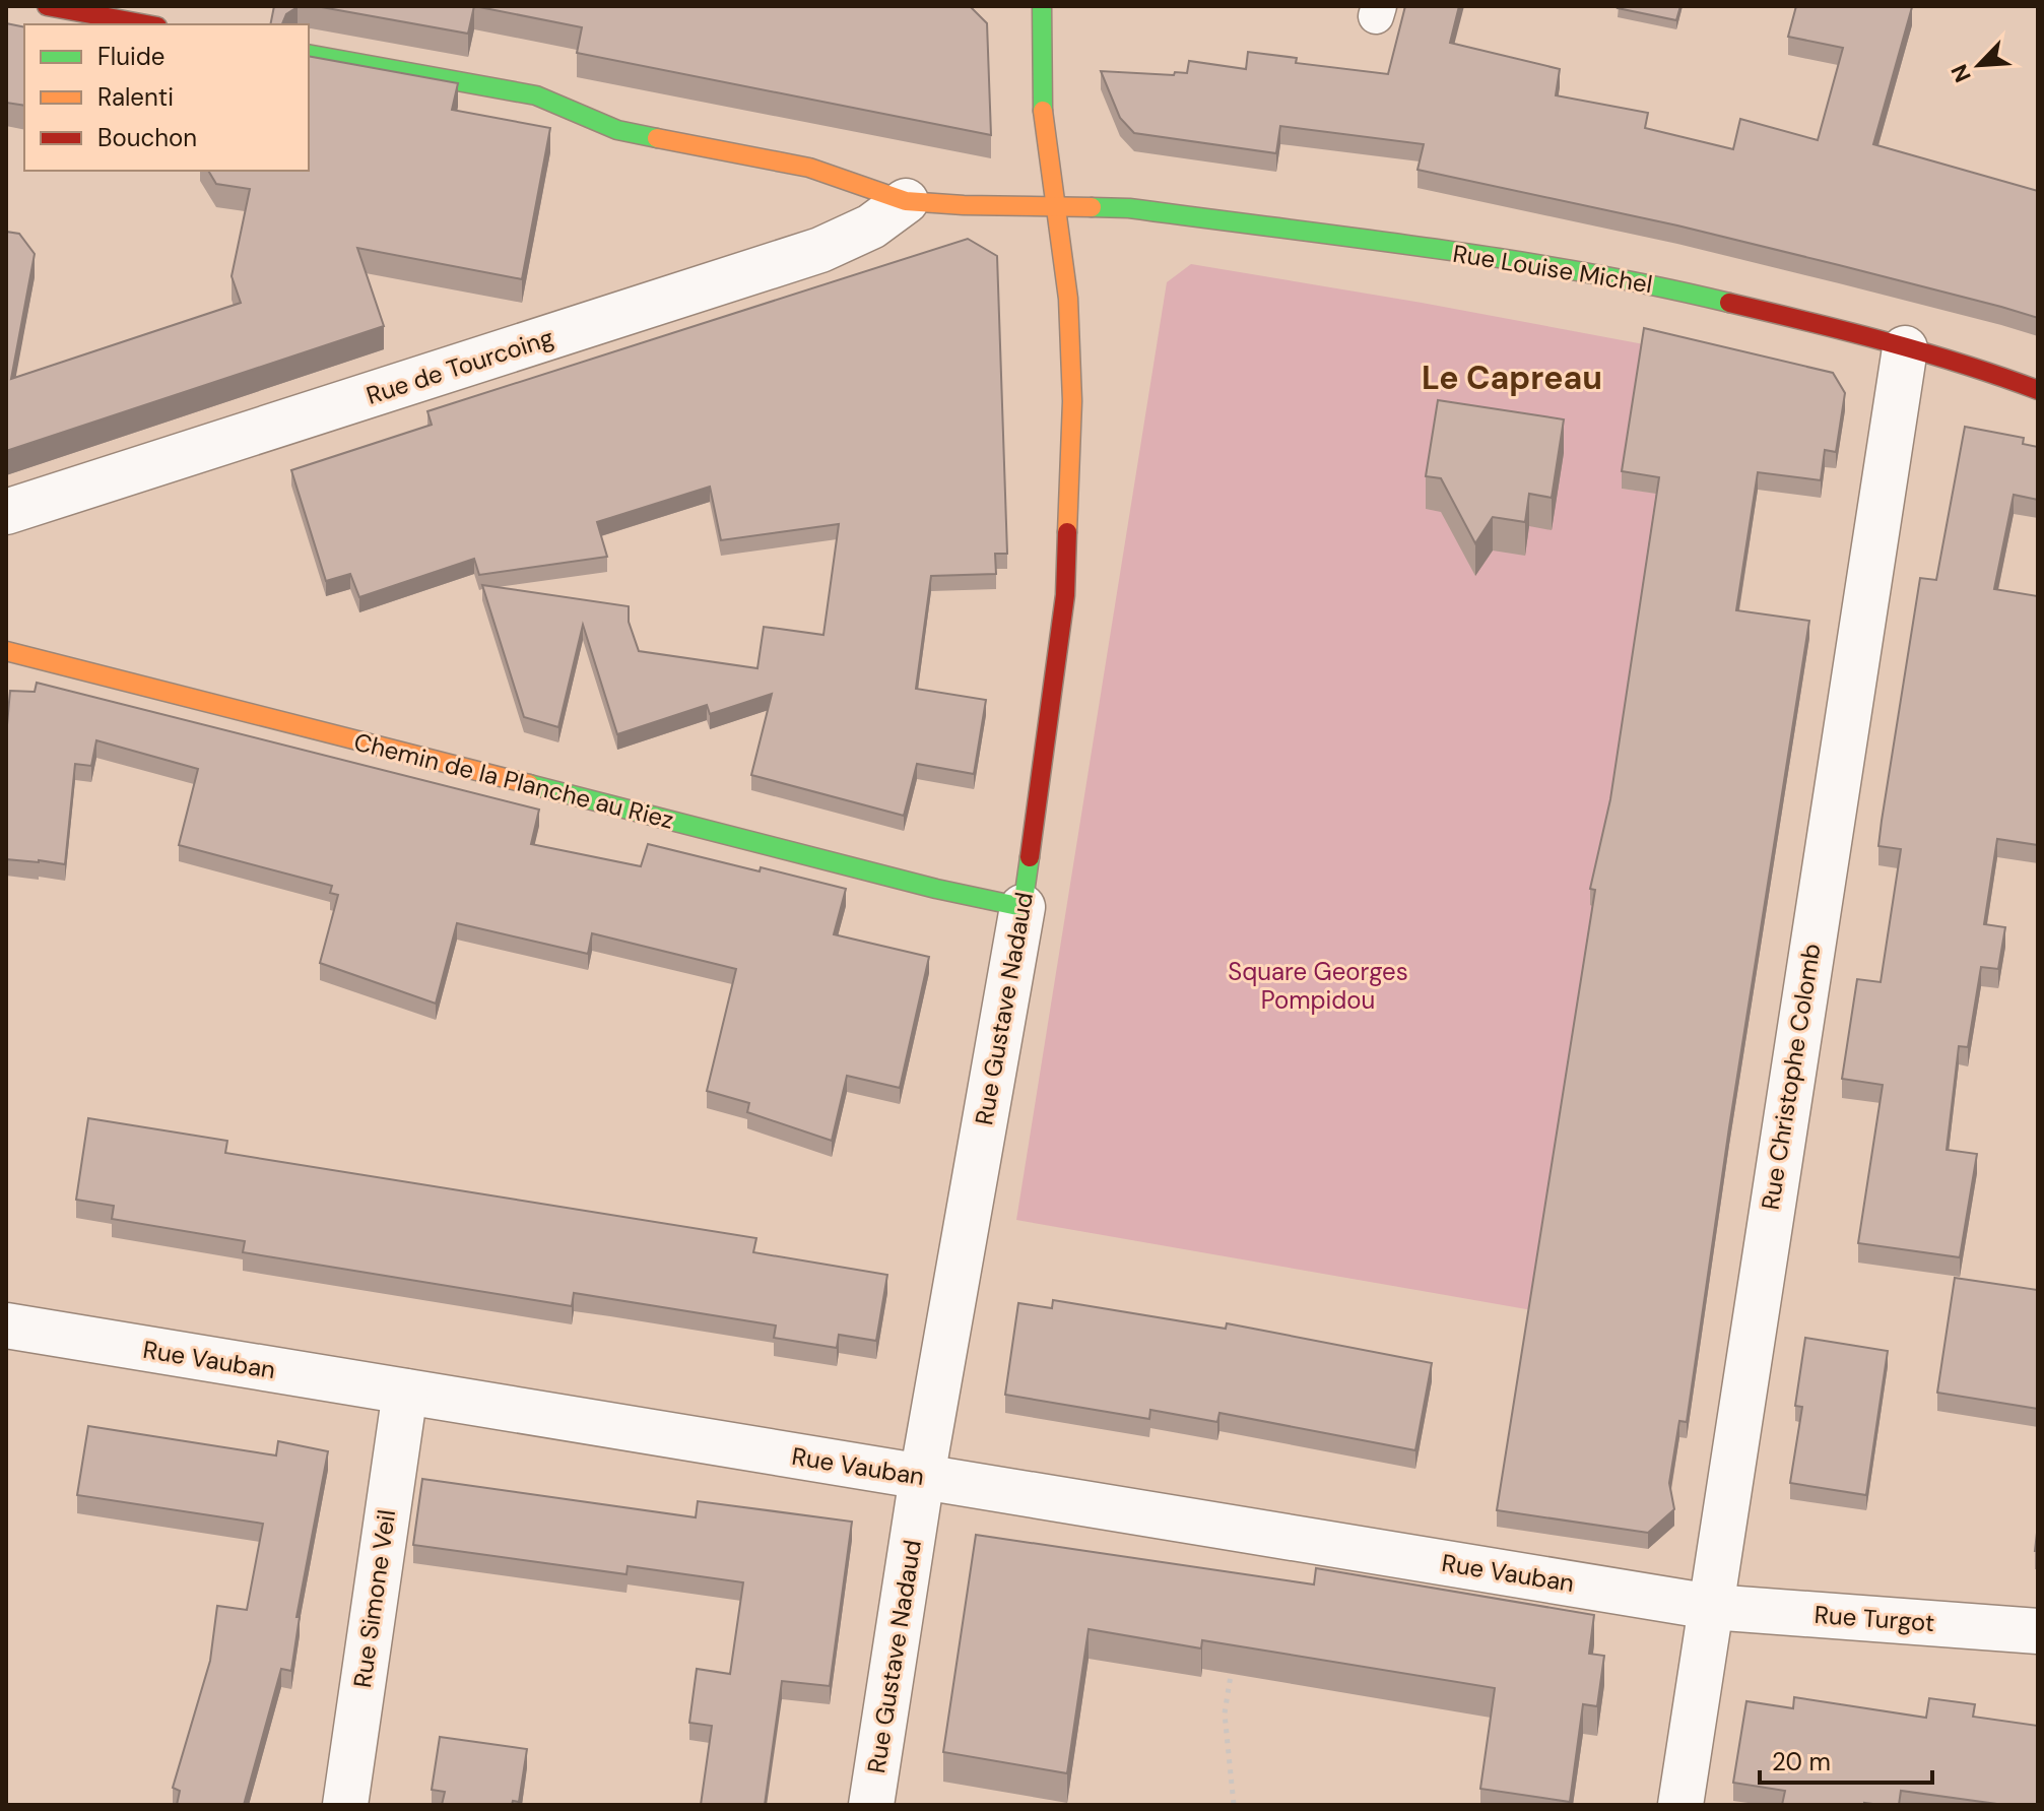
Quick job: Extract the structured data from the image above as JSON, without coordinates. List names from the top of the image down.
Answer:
{
  "streets": {
    "street": [
      "Rue Louise Michel",
      "Rue de Tourcoing",
      "Chemin de la Planche au Riez",
      "Rue Gustave Nadaud",
      "Rue Christophe Colomb",
      "Rue Vauban",
      "Rue Simone Veil",
      "Rue Turgot"
    ]
  },
  "crossings": [
    ["Rue Louise Michel", "Rue de Tourcoing"],
    ["Rue Louise Michel", "Rue Gustave Nadaud"],
    ["Rue Louise Michel", "Rue Christophe Colomb"],
    ["Chemin de la Planche au Riez", "Rue Gustave Nadaud"],
    ["Rue Gustave Nadaud", "Rue Vauban"],
    ["Rue Christophe Colomb", "Rue Vauban"],
    ["Rue Christophe Colomb", "Rue Turgot"],
    ["Rue Vauban", "Rue Simone Veil"],
    ["Rue Vauban", "Rue Turgot"]
  ],
  "districts": ["Le Capreau"],
  "parks": ["Square Georges Pompidou"],
  "legend": ["Fluide", "Ralenti", "Bouchon"],
  "scale_bar": "20 m",
  "north": "bottom left"
}
